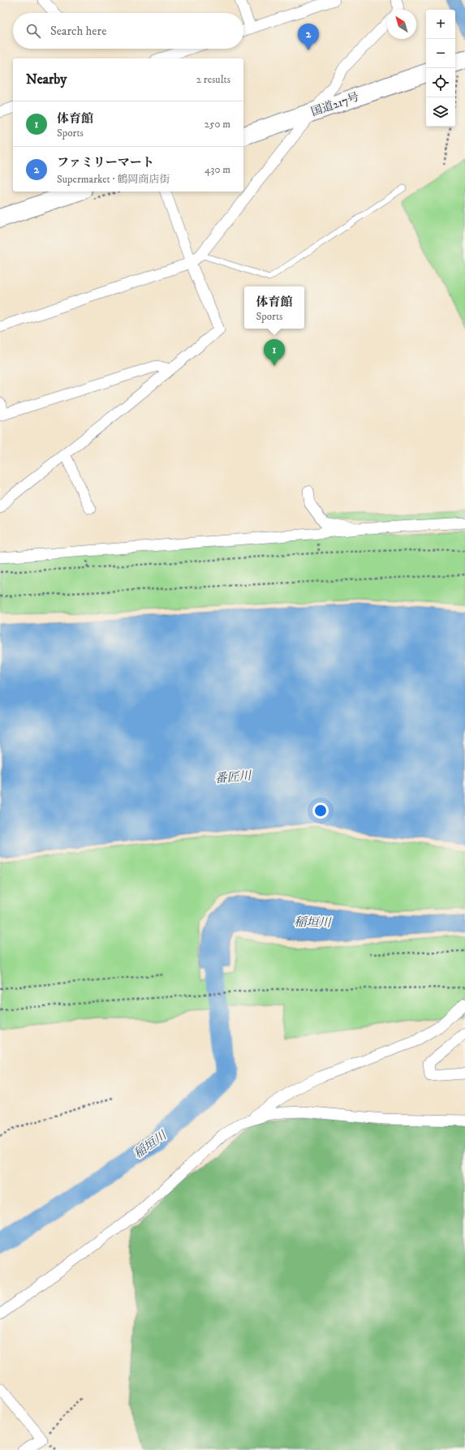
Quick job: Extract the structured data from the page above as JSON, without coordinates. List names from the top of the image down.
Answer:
{
  "streets": {
    "highway": ["国道217号"]
  },
  "water": ["番匠川", "稲垣川"],
  "north": "top left",
  "page": {
    "map_buttons": ["+", "−"],
    "search": "Search here",
    "pins": ["2", "1"],
    "heading": ["Nearby", "2 results"],
    "list": [
      {
        "mark": "1",
        "name": "体育館",
        "note": "Sports",
        "value": "250 m"
      },
      {
        "mark": "2",
        "name": "ファミリーマート",
        "note": "Supermarket · 鶴岡商店街",
        "value": "430 m"
      }
    ],
    "popup": ["体育館", "Sports"]
  }
}
